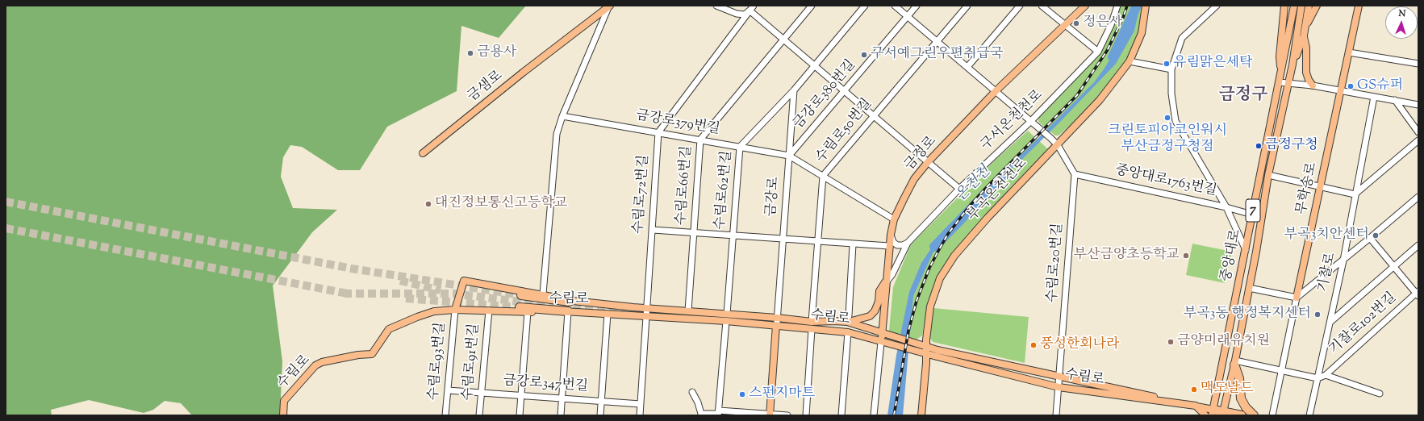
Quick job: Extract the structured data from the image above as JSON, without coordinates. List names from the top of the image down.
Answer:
{
  "streets": {
    "main road": [
      "금샘로",
      "금정로",
      "무학송로",
      "부곡온천천로",
      "금강로",
      "7",
      "중앙대로",
      "수림로"
    ],
    "street": [
      "금강로380번길",
      "구서온천천로",
      "금강로379번길",
      "수림로50번길",
      "중앙대로1763번길",
      "수림로66번길",
      "수림로62번길",
      "수림로72번길",
      "수림로20번길",
      "기찰로",
      "기찰로102번길",
      "수림로93번길",
      "수림로91번길",
      "금강로347번길"
    ]
  },
  "crossings": [
    ["금강로380번길", "금강로379번길"],
    ["금강로380번길", "금강로"],
    ["구서온천천로", "금정로"],
    ["금강로379번길", "수림로66번길"],
    ["금강로379번길", "수림로62번길"],
    ["금강로379번길", "수림로72번길"],
    ["금강로379번길", "금강로"],
    ["수림로50번길", "수림로"],
    ["금정로", "수림로"],
    ["중앙대로1763번길", "중앙대로"],
    ["중앙대로1763번길", "수림로20번길"],
    ["수림로66번길", "수림로"],
    ["수림로62번길", "금강로"],
    ["수림로62번길", "수림로"],
    ["부곡온천천로", "수림로"],
    ["수림로72번길", "수림로"],
    ["수림로72번길", "금강로347번길"],
    ["금강로", "수림로"],
    ["중앙대로", "수림로"],
    ["수림로20번길", "수림로"],
    ["수림로", "수림로93번길"],
    ["수림로", "수림로91번길"],
    ["수림로93번길", "금강로347번길"],
    ["수림로91번길", "금강로347번길"]
  ],
  "districts": ["금정구"],
  "water": ["온천천"],
  "places": [
    "정은사",
    "금용사",
    "구서예그린우편취급국",
    "유림맑은세탁",
    "GS슈퍼",
    "크린토피아코인워시 부산금정구청점",
    "금정구청",
    "대진정보통신고등학교",
    "부곡3치안센터",
    "부산금양초등학교",
    "부곡3동 행정복지센터",
    "금양미래유치원",
    "풍성한회나라",
    "맥도날드",
    "스펀지마트"
  ],
  "north": "top"
}
